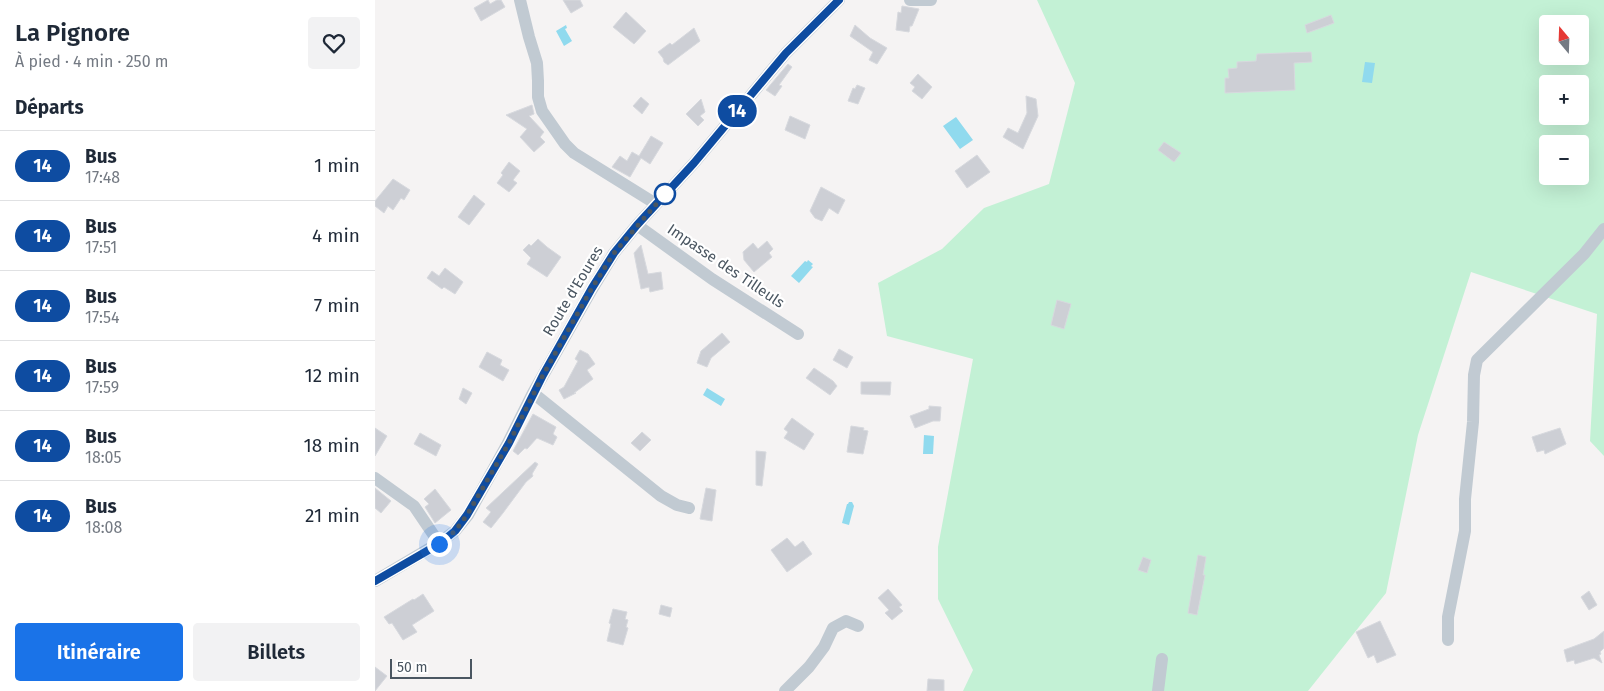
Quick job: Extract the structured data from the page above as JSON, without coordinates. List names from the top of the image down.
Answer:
{
  "streets": {
    "street": ["Impasse des Tilleuls", "Route d'Eoures"]
  },
  "crossings": [
    ["Impasse des Tilleuls", "Route d'Eoures"]
  ],
  "lines": ["bus line 14"],
  "scale_bar": "50 m",
  "north": "top",
  "page": {
    "heading": [
      ["La Pignore", "À pied · 4 min · 250 m"],
      "Départs"
    ],
    "on_map": "14",
    "map_buttons": ["+", "−"],
    "list": [
      {
        "mark": "14",
        "name": "Bus",
        "note": "17:48",
        "value": "1 min"
      },
      {
        "mark": "14",
        "name": "Bus",
        "note": "17:51",
        "value": "4 min"
      },
      {
        "mark": "14",
        "name": "Bus",
        "note": "17:54",
        "value": "7 min"
      },
      {
        "mark": "14",
        "name": "Bus",
        "note": "17:59",
        "value": "12 min"
      },
      {
        "mark": "14",
        "name": "Bus",
        "note": "18:05",
        "value": "18 min"
      },
      {
        "mark": "14",
        "name": "Bus",
        "note": "18:08",
        "value": "21 min"
      }
    ],
    "buttons": ["Itinéraire", "Billets"],
    "scale": "50 m"
  }
}
